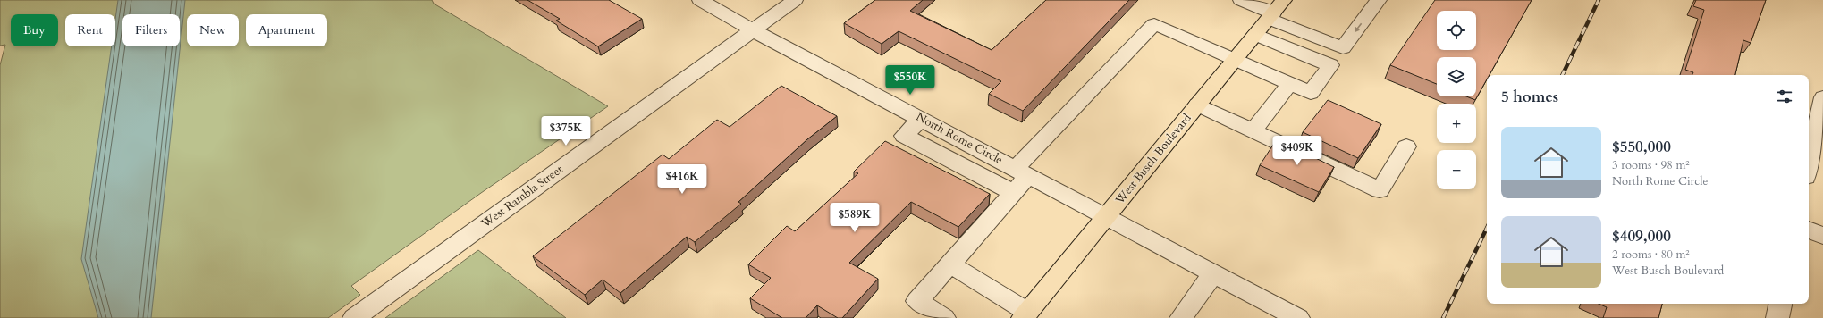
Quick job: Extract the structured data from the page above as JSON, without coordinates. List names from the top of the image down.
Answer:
{
  "streets": {
    "main road": ["West Busch Boulevard"],
    "street": ["North Rome Circle", "West Rambla Street"]
  },
  "crossings": [
    ["North Rome Circle", "West Busch Boulevard"],
    ["North Rome Circle", "West Rambla Street"]
  ],
  "page": {
    "map_buttons": ["+", "−"],
    "chip": [
      "Buy",
      "Rent",
      "Filters",
      "New",
      "Apartment"
    ],
    "price": [
      "$550K",
      "$375K",
      "$409K",
      "$416K",
      "$589K"
    ],
    "heading": "5 homes",
    "list": [
      {
        "name": "$550,000",
        "note": "3 rooms · 98 m² · North Rome Circle"
      },
      {
        "name": "$409,000",
        "note": "2 rooms · 80 m² · West Busch Boulevard"
      }
    ]
  }
}
